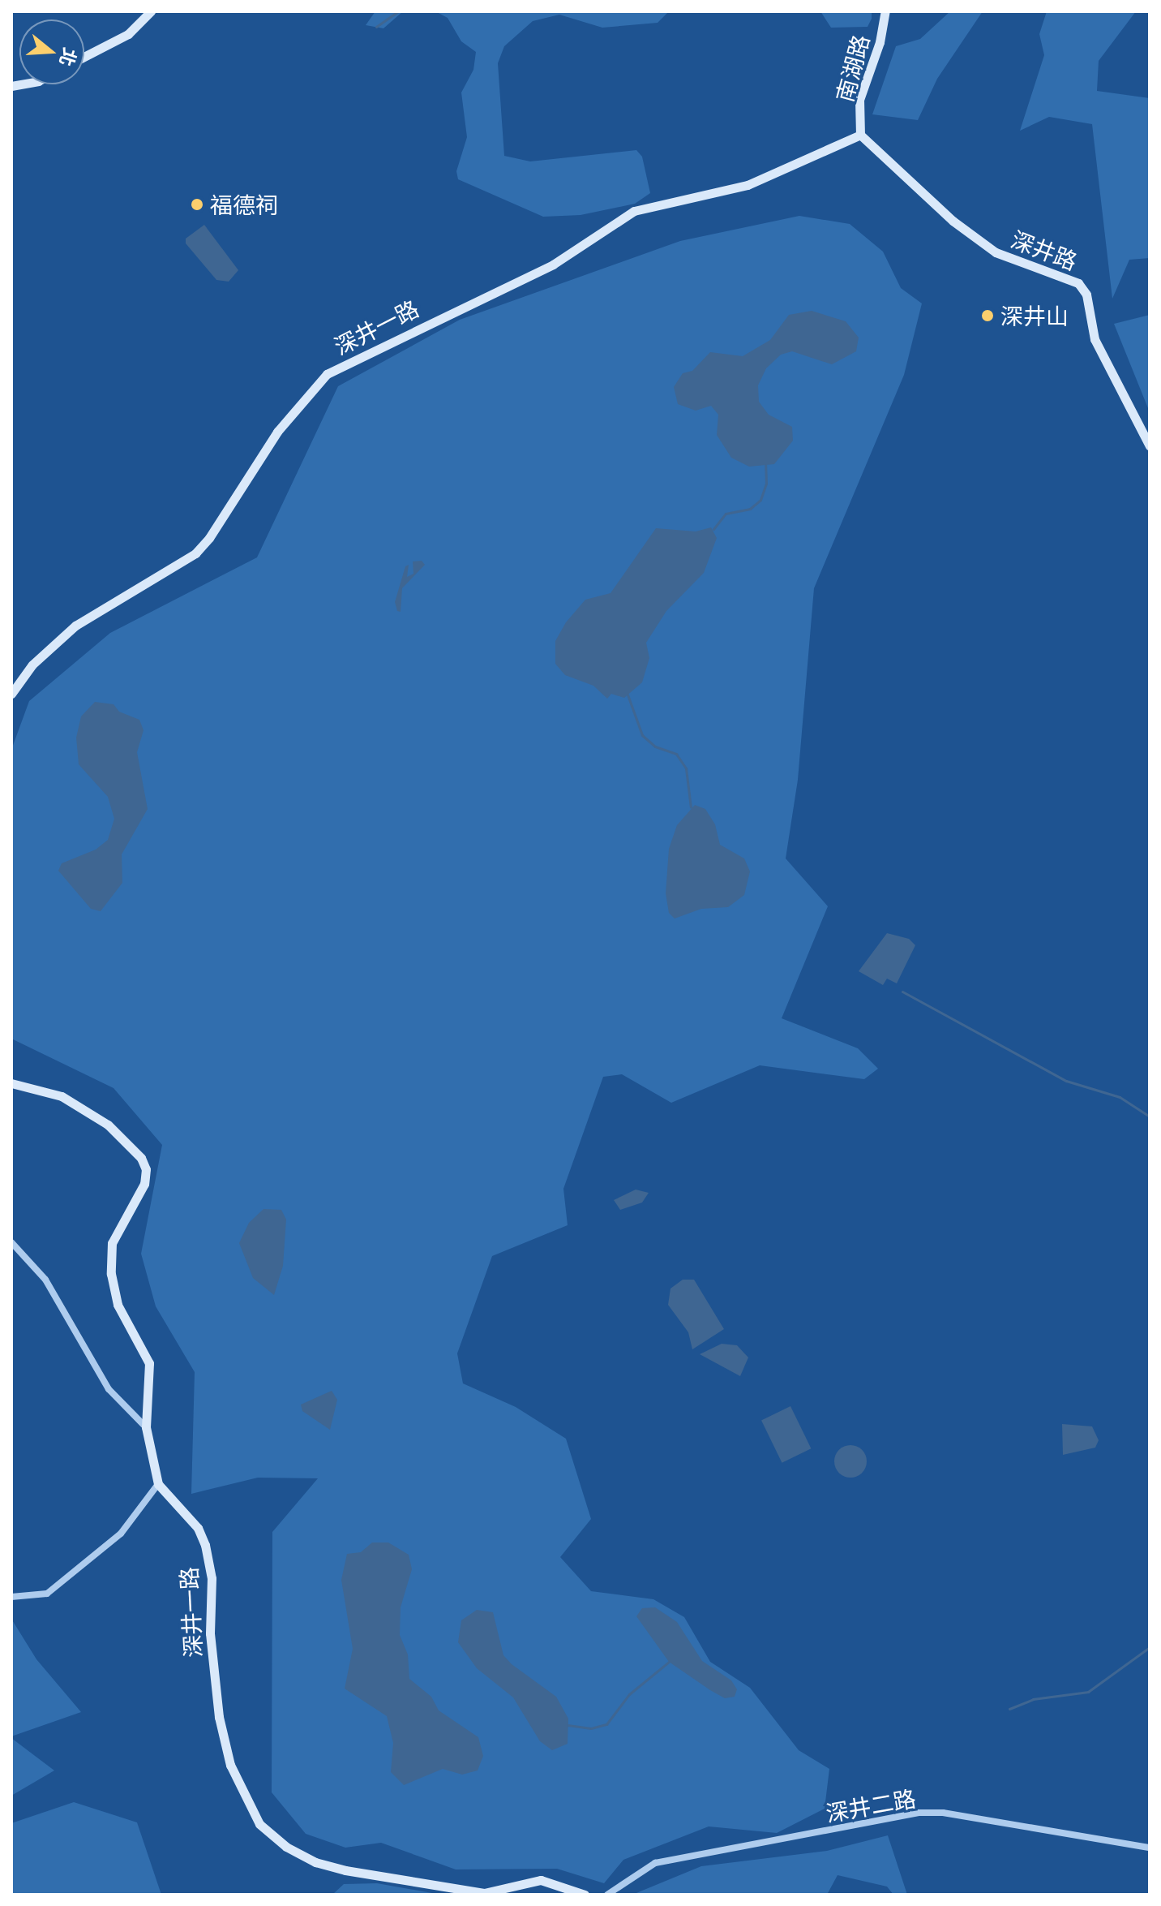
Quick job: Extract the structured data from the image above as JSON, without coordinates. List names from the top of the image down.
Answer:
{
  "streets": {
    "street": [
      "南湖路",
      "深井路",
      "深井一路",
      "深井二路"
    ]
  },
  "crossings": [
    ["南湖路", "深井路"],
    ["南湖路", "深井一路"],
    ["深井路", "深井一路"]
  ],
  "places": ["福德祠", "深井山"],
  "north": "right"
}
